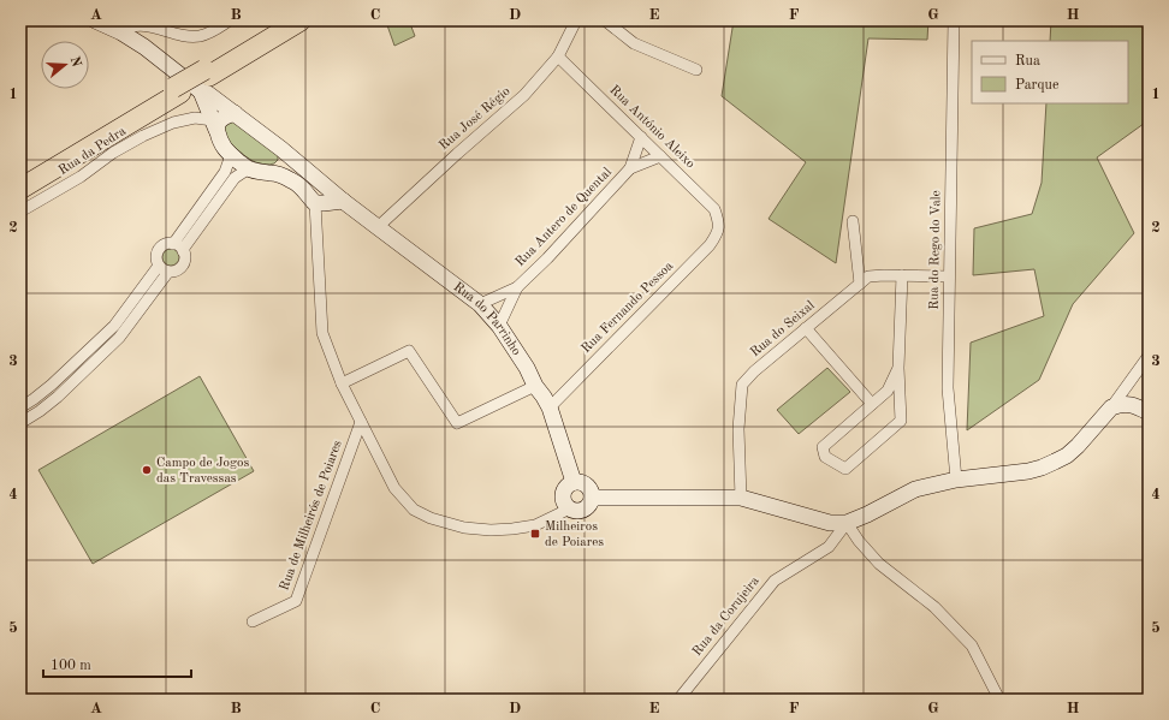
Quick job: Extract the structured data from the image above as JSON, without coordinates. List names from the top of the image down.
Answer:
{
  "streets": {
    "street": [
      "Rua José Régio",
      "Rua António Aleixo",
      "Rua da Pedra",
      "Rua Antero de Quental",
      "Rua do Rego do Vale",
      "Rua Fernando Pessoa",
      "Rua do Parrinho",
      "Rua do Seixal",
      "Rua de Milheirós de Poiares",
      "Rua da Corujeira"
    ]
  },
  "crossings": [
    ["Rua José Régio", "Rua António Aleixo"],
    ["Rua José Régio", "Rua do Parrinho"],
    ["Rua António Aleixo", "Rua Antero de Quental"],
    ["Rua António Aleixo", "Rua Fernando Pessoa"],
    ["Rua da Pedra", "Rua do Parrinho"],
    ["Rua Antero de Quental", "Rua do Parrinho"],
    ["Rua do Rego do Vale", "Rua do Seixal"],
    ["Rua Fernando Pessoa", "Rua do Parrinho"]
  ],
  "places": {
    "other": ["Campo de Jogos das Travessas"],
    "transit": ["Milheiros de Poiares"]
  },
  "legend": ["Rua", "Parque"],
  "scale_bar": "100 m",
  "north": "right",
  "grid": {
    "columns": [
      "A",
      "B",
      "C",
      "D",
      "E",
      "F",
      "G",
      "H"
    ],
    "rows": [
      "1",
      "2",
      "3",
      "4",
      "5"
    ]
  }
}
